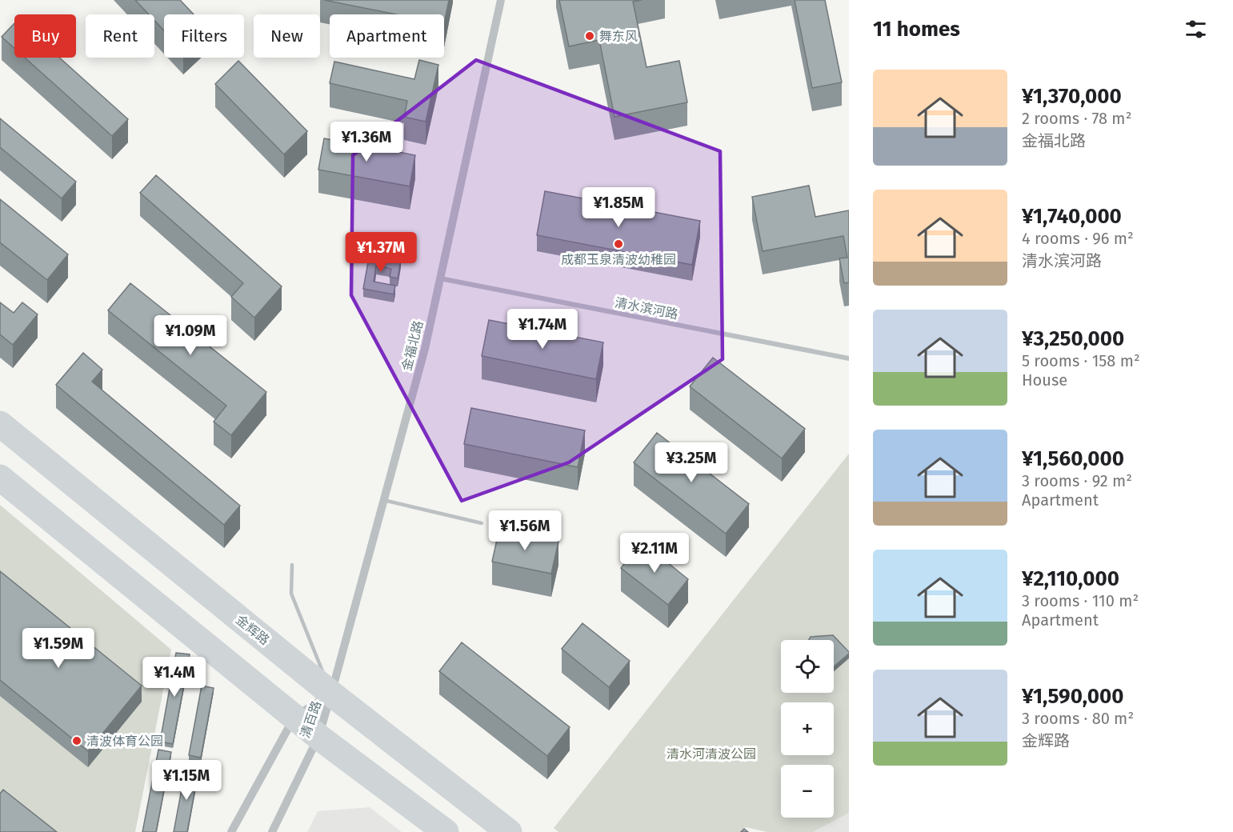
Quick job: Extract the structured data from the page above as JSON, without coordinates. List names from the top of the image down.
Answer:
{
  "streets": {
    "main road": ["金辉路"],
    "street": ["清水滨河路", "金福北路", "清百路"]
  },
  "crossings": [
    ["清水滨河路", "金福北路"],
    ["金福北路", "金辉路"],
    ["金福北路", "清百路"],
    ["金辉路", "清百路"]
  ],
  "parks": ["清水河清波公园"],
  "places": ["舞东风", "成都玉泉清波幼稚园", "清波体育公园"],
  "page": {
    "heading": "11 homes",
    "chip": [
      "Buy",
      "Rent",
      "Filters",
      "New",
      "Apartment"
    ],
    "list": [
      {
        "name": "¥1,370,000",
        "note": "2 rooms · 78 m² · 金福北路"
      },
      {
        "name": "¥1,740,000",
        "note": "4 rooms · 96 m² · 清水滨河路"
      },
      {
        "name": "¥3,250,000",
        "note": "5 rooms · 158 m² · House"
      },
      {
        "name": "¥1,560,000",
        "note": "3 rooms · 92 m² · Apartment"
      },
      {
        "name": "¥2,110,000",
        "note": "3 rooms · 110 m² · Apartment"
      },
      {
        "name": "¥1,590,000",
        "note": "3 rooms · 80 m² · 金辉路"
      }
    ],
    "price": [
      "¥1.36M",
      "¥1.85M",
      "¥1.37M",
      "¥1.74M",
      "¥1.09M",
      "¥3.25M",
      "¥1.56M",
      "¥2.11M",
      "¥1.59M",
      "¥1.4M",
      "¥1.15M"
    ],
    "map_buttons": ["+", "−"]
  }
}
